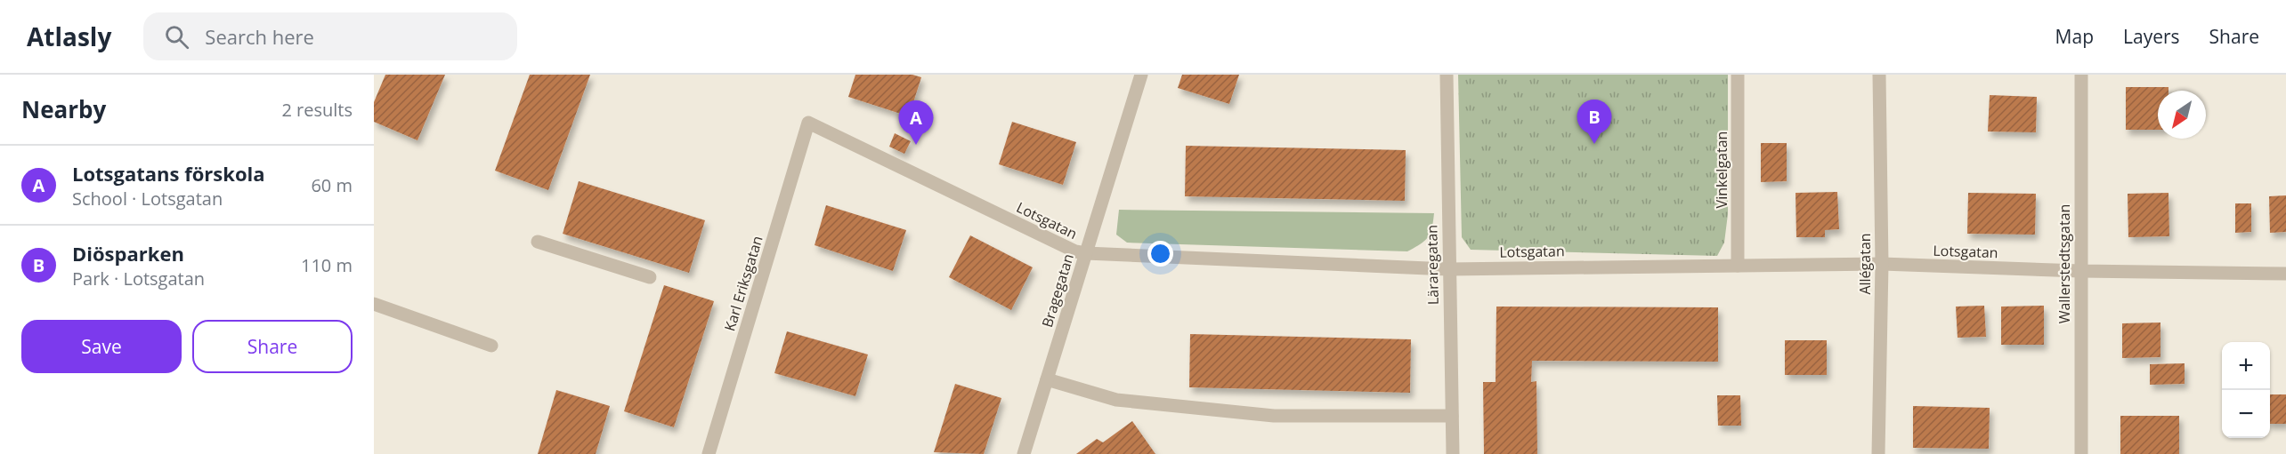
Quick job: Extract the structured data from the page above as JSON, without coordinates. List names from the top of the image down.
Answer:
{
  "streets": {
    "street": [
      "Vinkelgatan",
      "Lotsgatan",
      "Allégatan",
      "Wallerstedtsgatan",
      "Läraregatan",
      "Karl Eriksgatan",
      "Bragegatan"
    ]
  },
  "crossings": [
    ["Vinkelgatan", "Lotsgatan"],
    ["Lotsgatan", "Allégatan"],
    ["Lotsgatan", "Wallerstedtsgatan"],
    ["Lotsgatan", "Läraregatan"],
    ["Lotsgatan", "Karl Eriksgatan"],
    ["Lotsgatan", "Bragegatan"]
  ],
  "north": "bottom left",
  "page": {
    "header": "Atlasly",
    "search": "Search here",
    "nav": ["Map", "Layers", "Share"],
    "heading": ["Nearby", "2 results"],
    "pins": ["B", "A"],
    "list": [
      {
        "mark": "A",
        "name": "Lotsgatans förskola",
        "note": "School · Lotsgatan",
        "value": "60 m"
      },
      {
        "mark": "B",
        "name": "Diösparken",
        "note": "Park · Lotsgatan",
        "value": "110 m"
      }
    ],
    "buttons": ["Save", "Share"],
    "map_buttons": ["+", "−"]
  }
}
